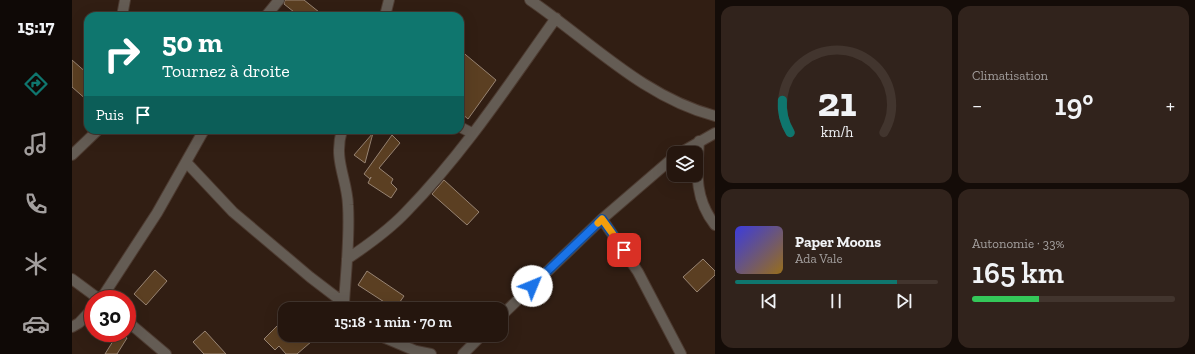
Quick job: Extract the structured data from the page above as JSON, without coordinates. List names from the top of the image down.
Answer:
{
  "page": {
    "tabs": "15:17",
    "tile": [
      "Climatisation",
      ["Autonomie · 33%", "165 km"]
    ],
    "turn": ["50 m", "Tournez à droite"],
    "heat": ["−", "19°", "+"],
    "then": "Puis",
    "song": ["Paper Moons", "Ada Vale"],
    "limit": "30",
    "trip": "15:18 · 1 min · 70 m",
    "gauge": ["21", "km/h"]
  }
}
